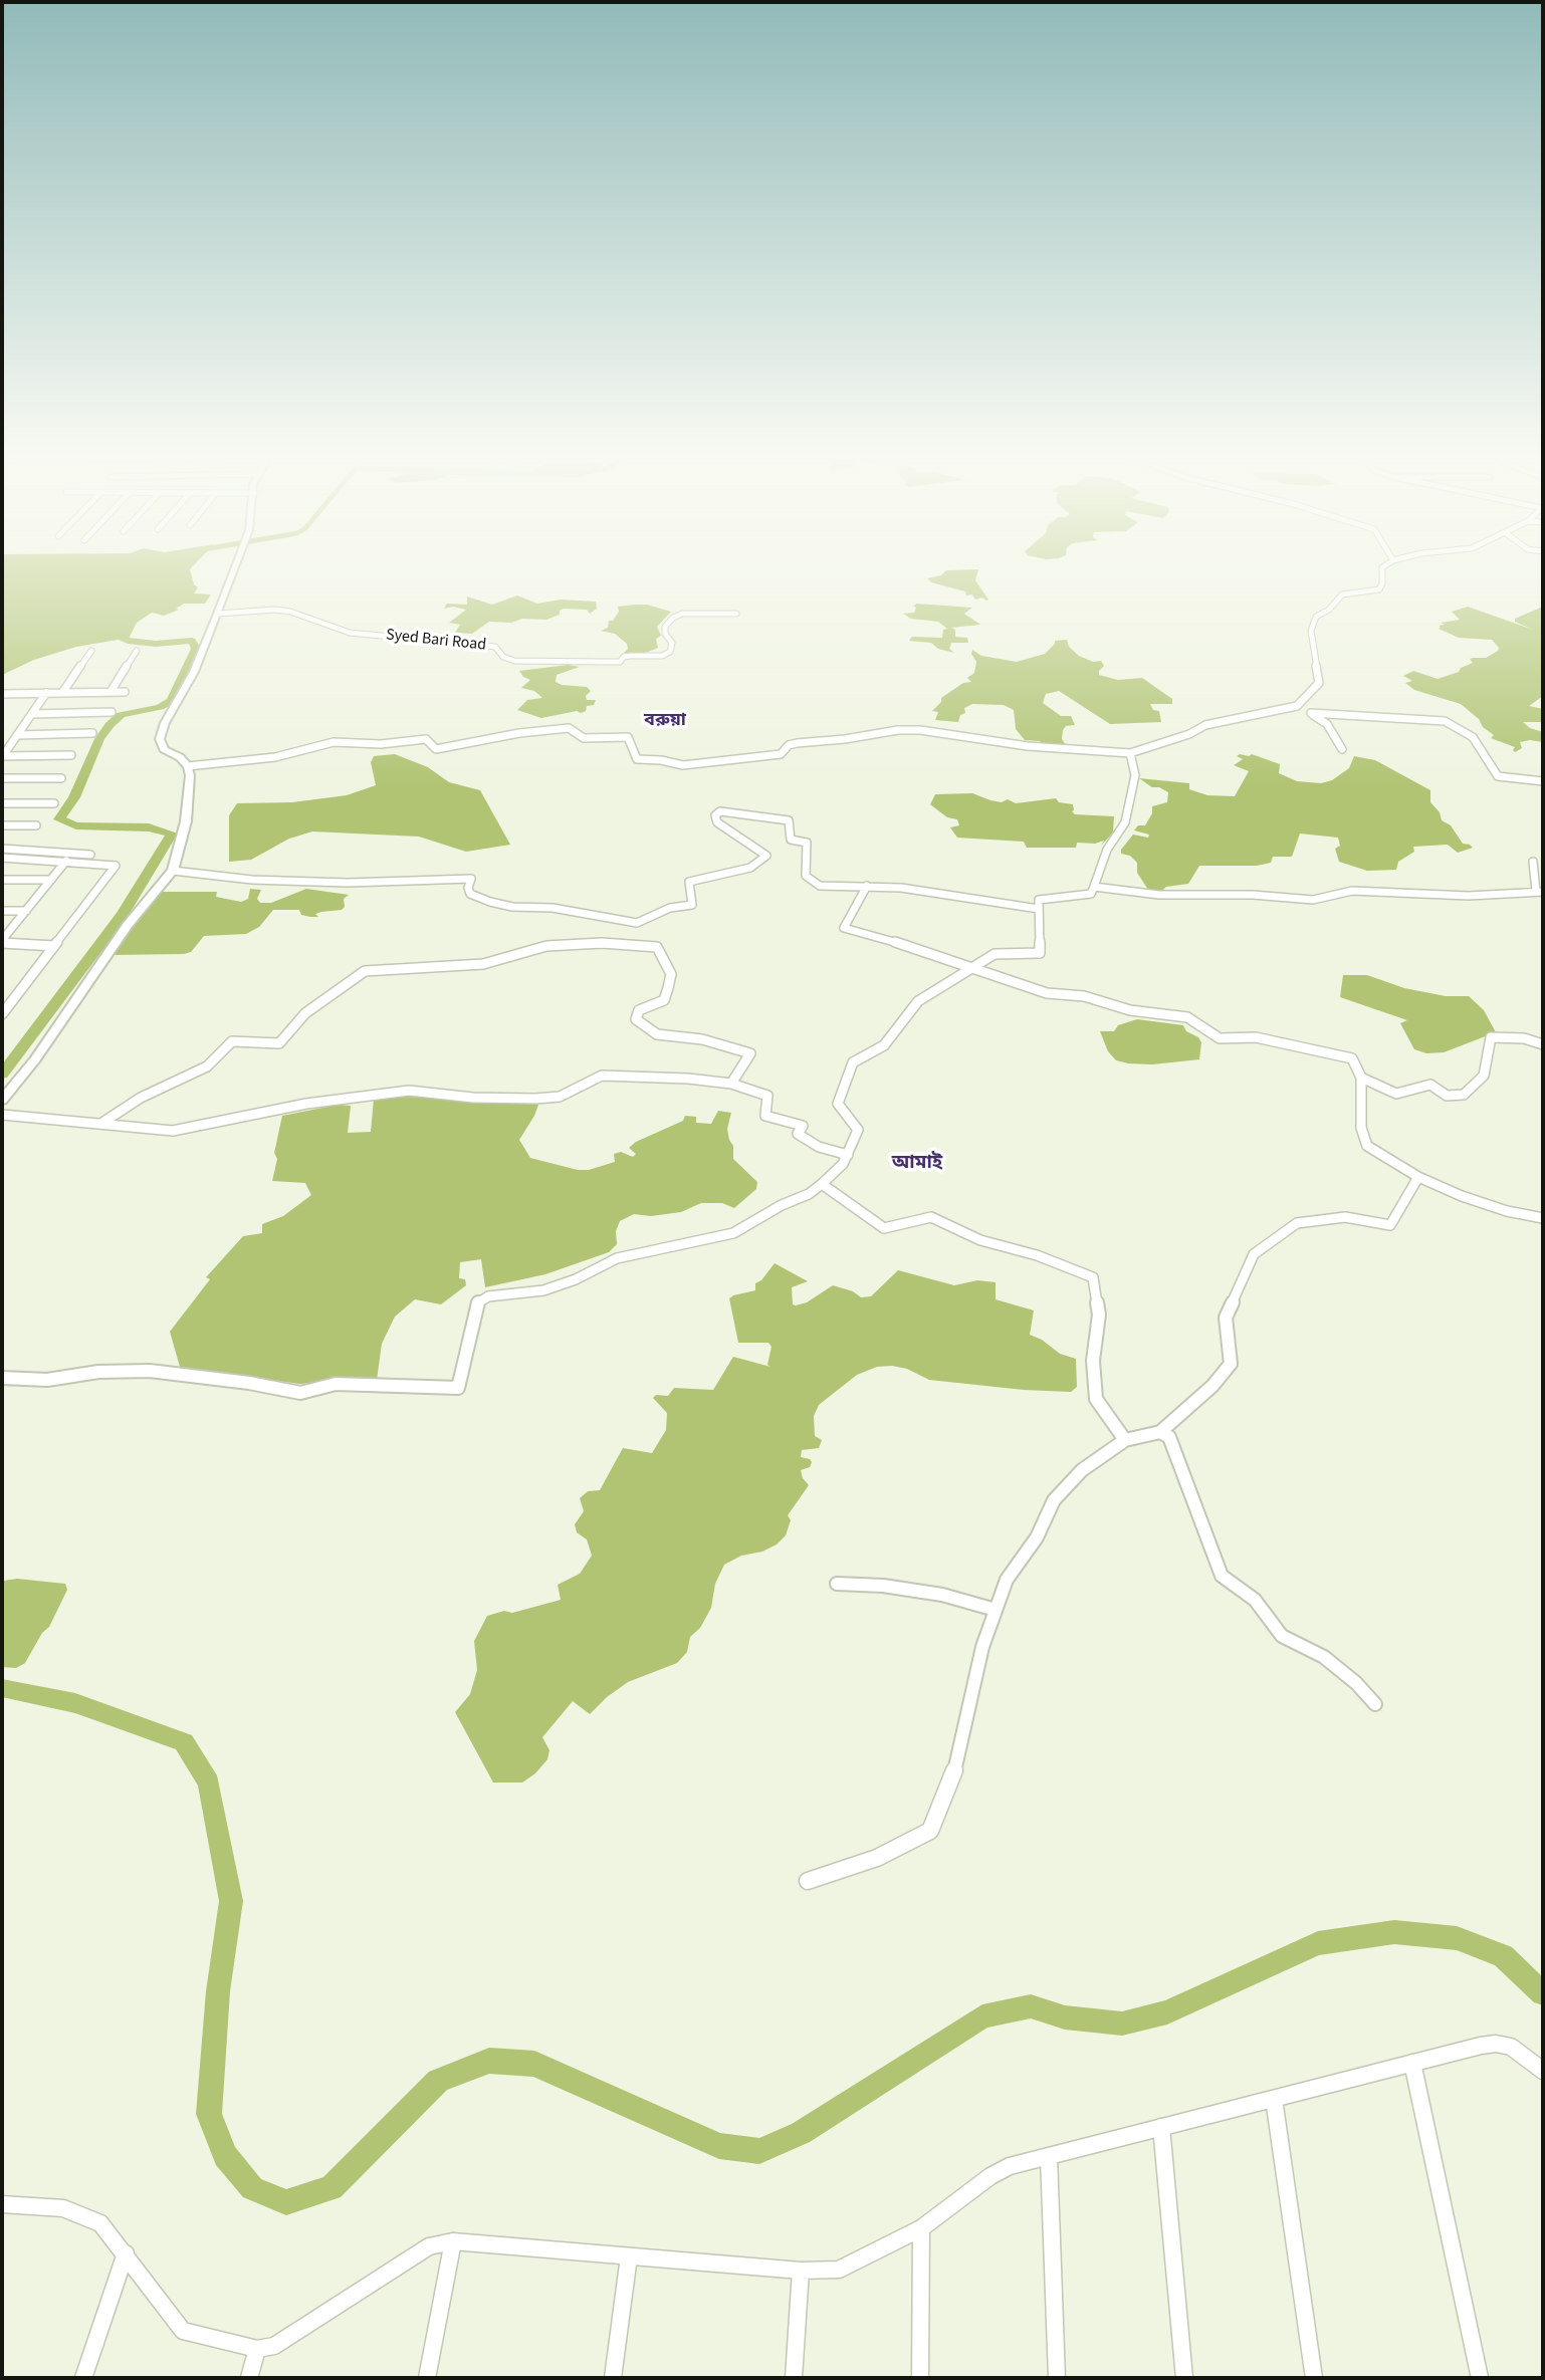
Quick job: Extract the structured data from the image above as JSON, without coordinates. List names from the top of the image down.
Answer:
{
  "streets": {
    "street": ["Syed Bari Road"]
  },
  "districts": ["বরুয়া", "আমাই"]
}
